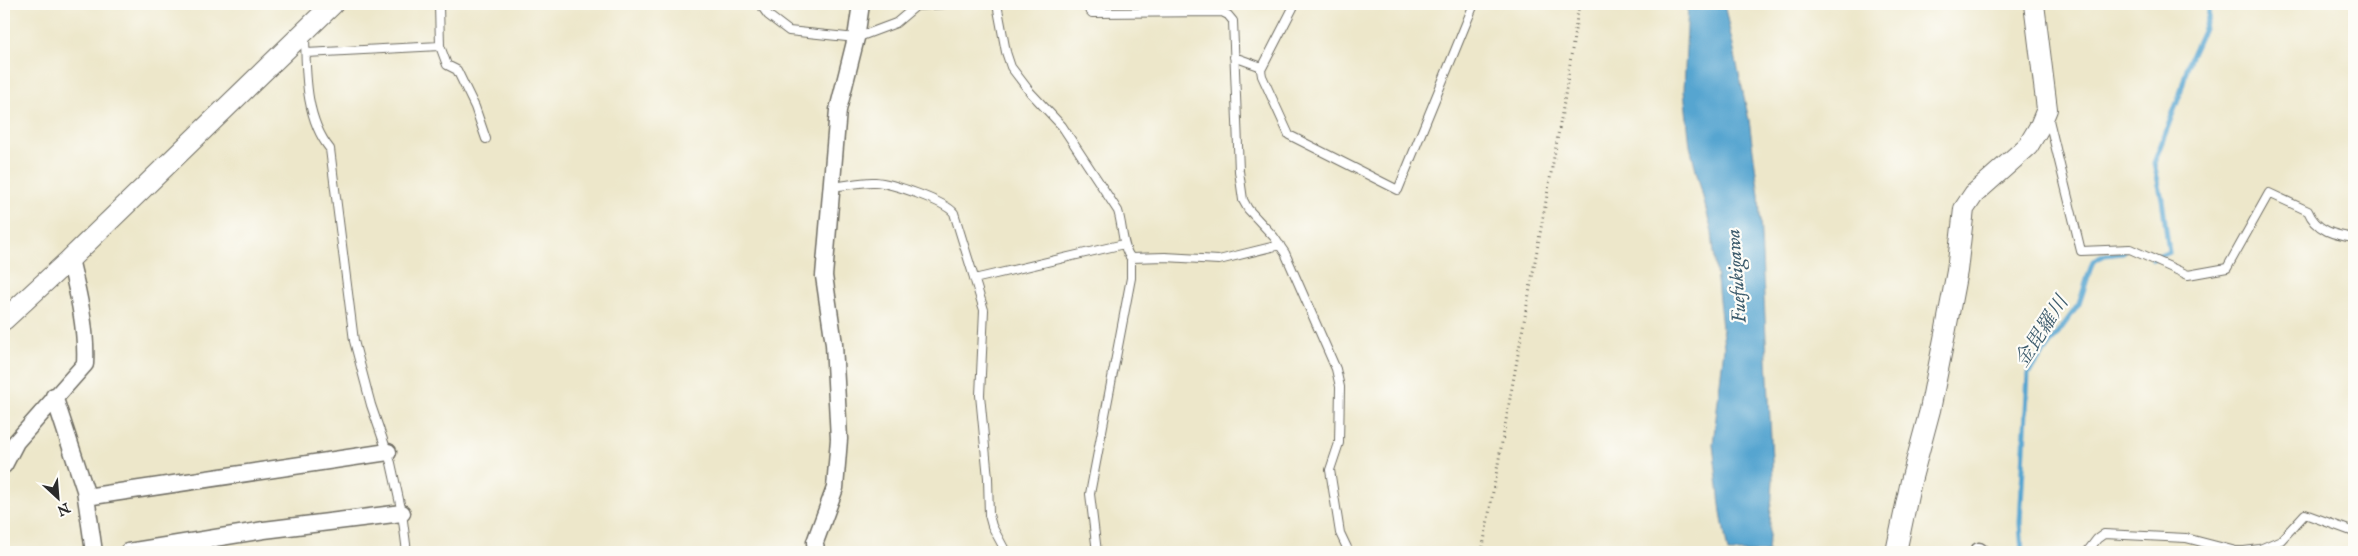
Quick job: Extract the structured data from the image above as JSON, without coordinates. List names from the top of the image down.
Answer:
{
  "water": ["Fuefukigawa", "金毘羅川"],
  "north": "bottom right"
}
